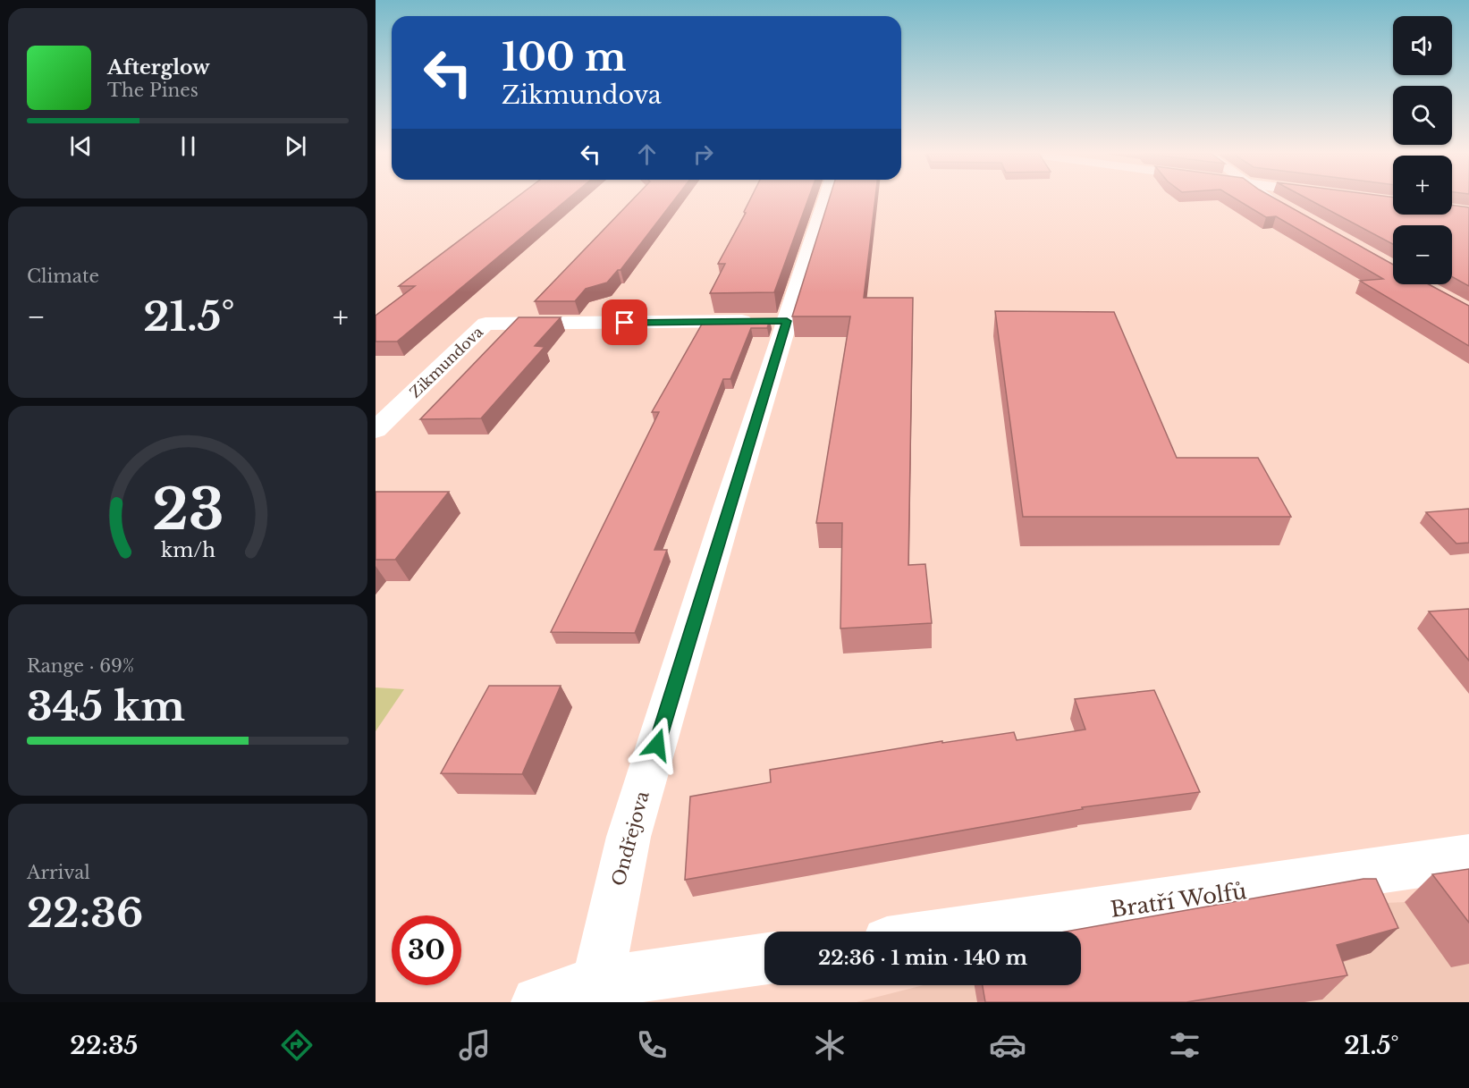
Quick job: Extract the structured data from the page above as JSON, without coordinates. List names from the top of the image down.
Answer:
{
  "streets": {
    "street": ["Zikmundova", "Ondřejova", "Bratří Wolfů"]
  },
  "crossings": [
    ["Zikmundova", "Ondřejova"]
  ],
  "page": {
    "map_buttons": ["+", "−"],
    "turn": ["100 m", "Zikmundova"],
    "song": ["Afterglow", "The Pines"],
    "tile": [
      "Climate",
      ["Range · 69%", "345 km"],
      ["Arrival", "22:36"]
    ],
    "heat": ["−", "21.5°", "+"],
    "limit": "30",
    "trip": "22:36 · 1 min · 140 m",
    "tabs": ["22:35", "21.5°"],
    "gauge": ["23", "km/h"]
  }
}
